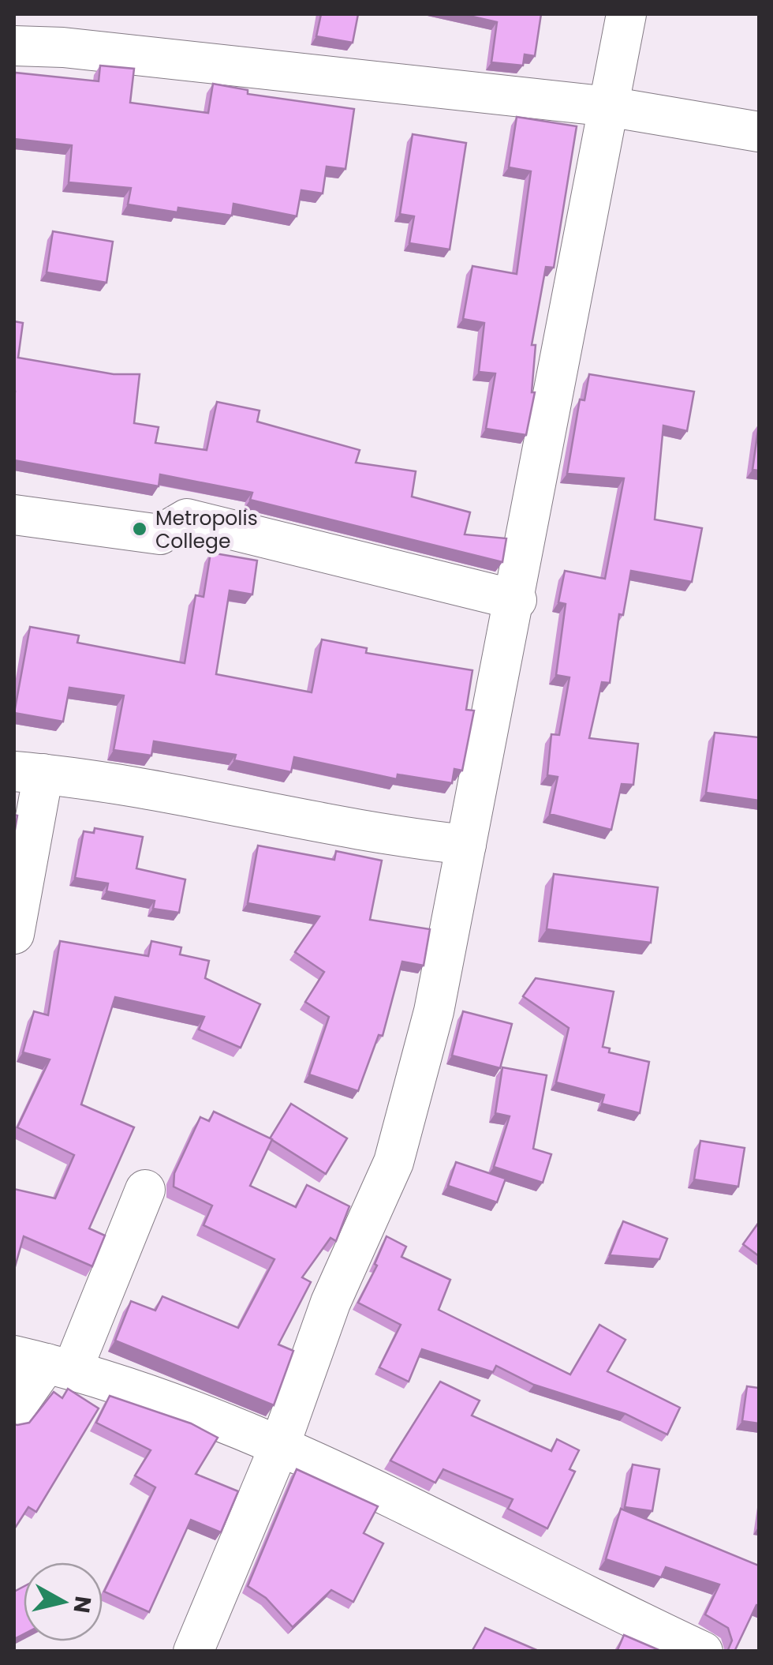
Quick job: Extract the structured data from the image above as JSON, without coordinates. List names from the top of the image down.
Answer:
{
  "places": ["Metropolis College"],
  "north": "right"
}
